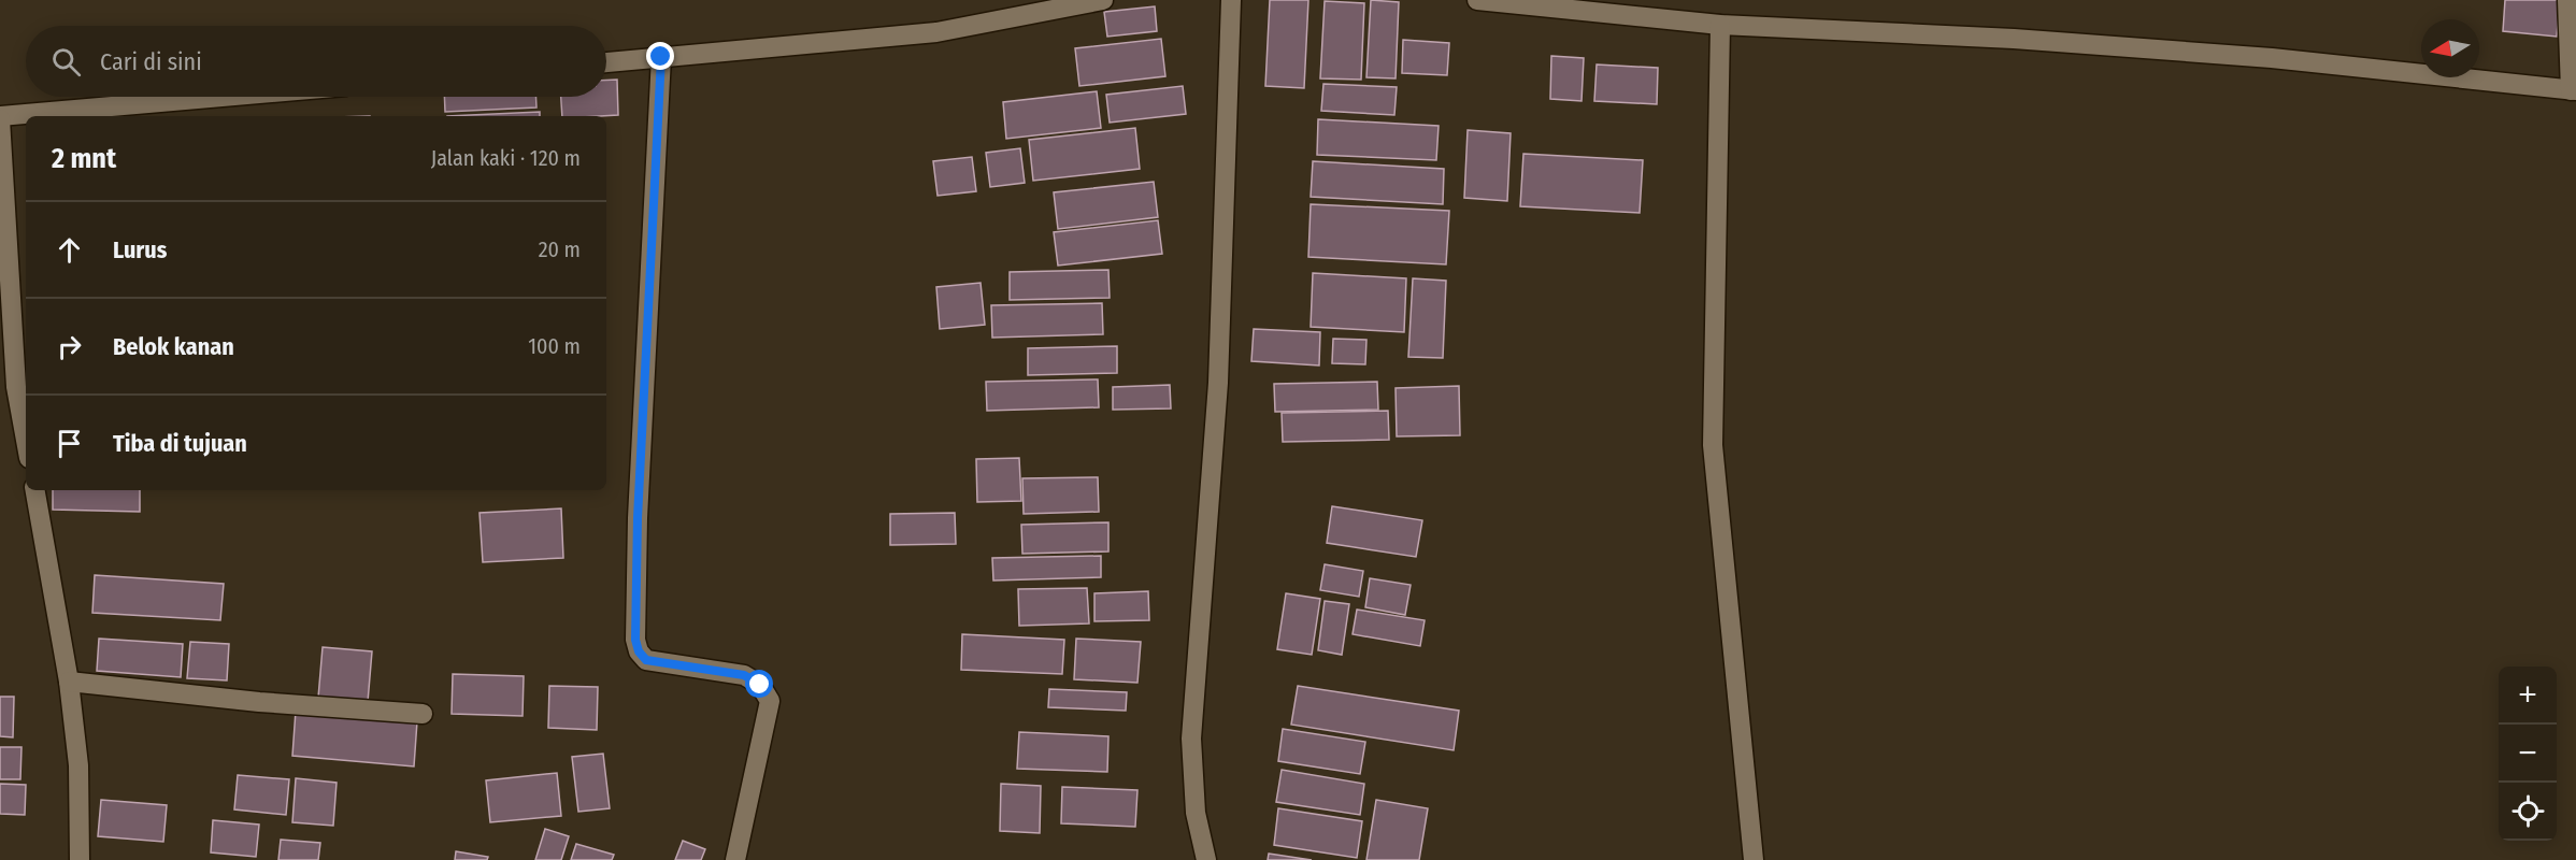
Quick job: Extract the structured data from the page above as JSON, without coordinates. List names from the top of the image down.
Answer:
{
  "north": "left",
  "page": {
    "search": "Cari di sini",
    "heading": ["2 mnt", "Jalan kaki · 120 m"],
    "list": [
      ["Lurus", "20 m"],
      ["Belok kanan", "100 m"],
      "Tiba di tujuan"
    ],
    "map_buttons": ["+", "−"]
  }
}
